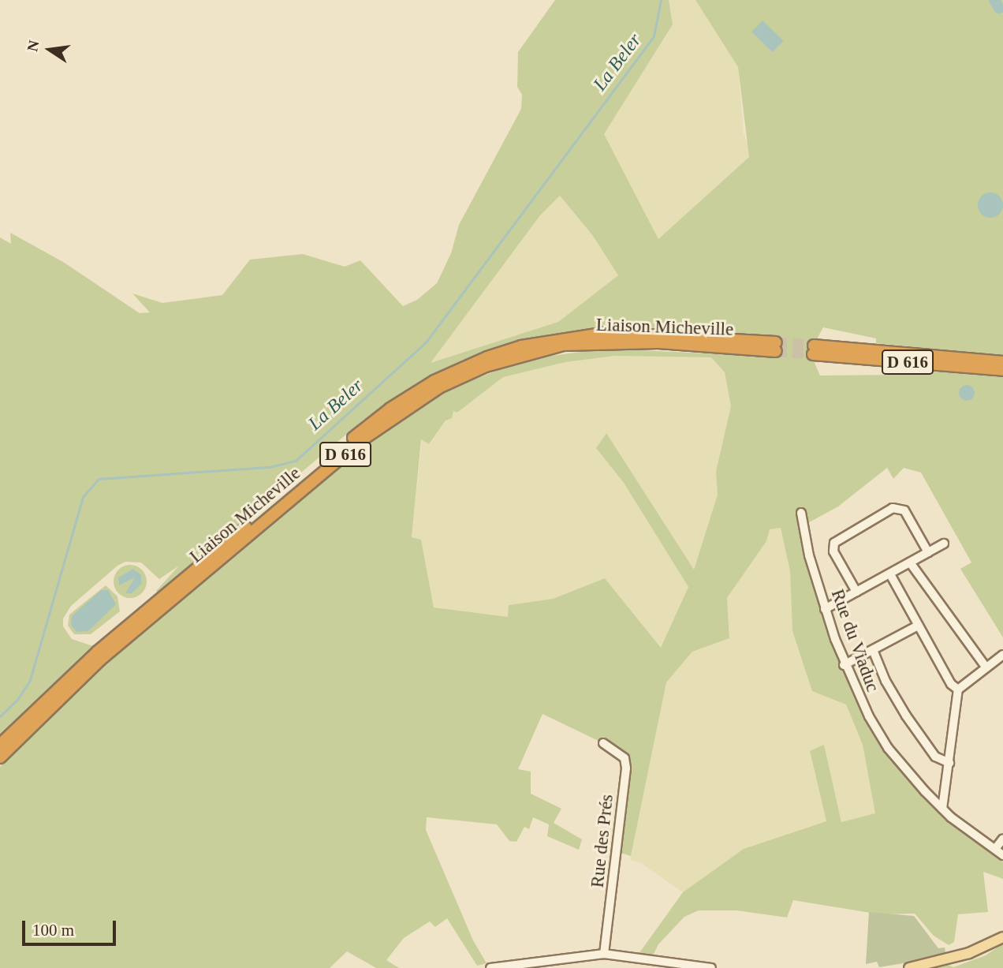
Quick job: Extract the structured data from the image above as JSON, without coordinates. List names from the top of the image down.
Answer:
{
  "streets": {
    "highway": ["Liaison Micheville", "D 616"],
    "street": ["Rue du Viaduc", "Rue des Prés"]
  },
  "water": ["La Beler"],
  "scale_bar": "100 m",
  "north": "left"
}
